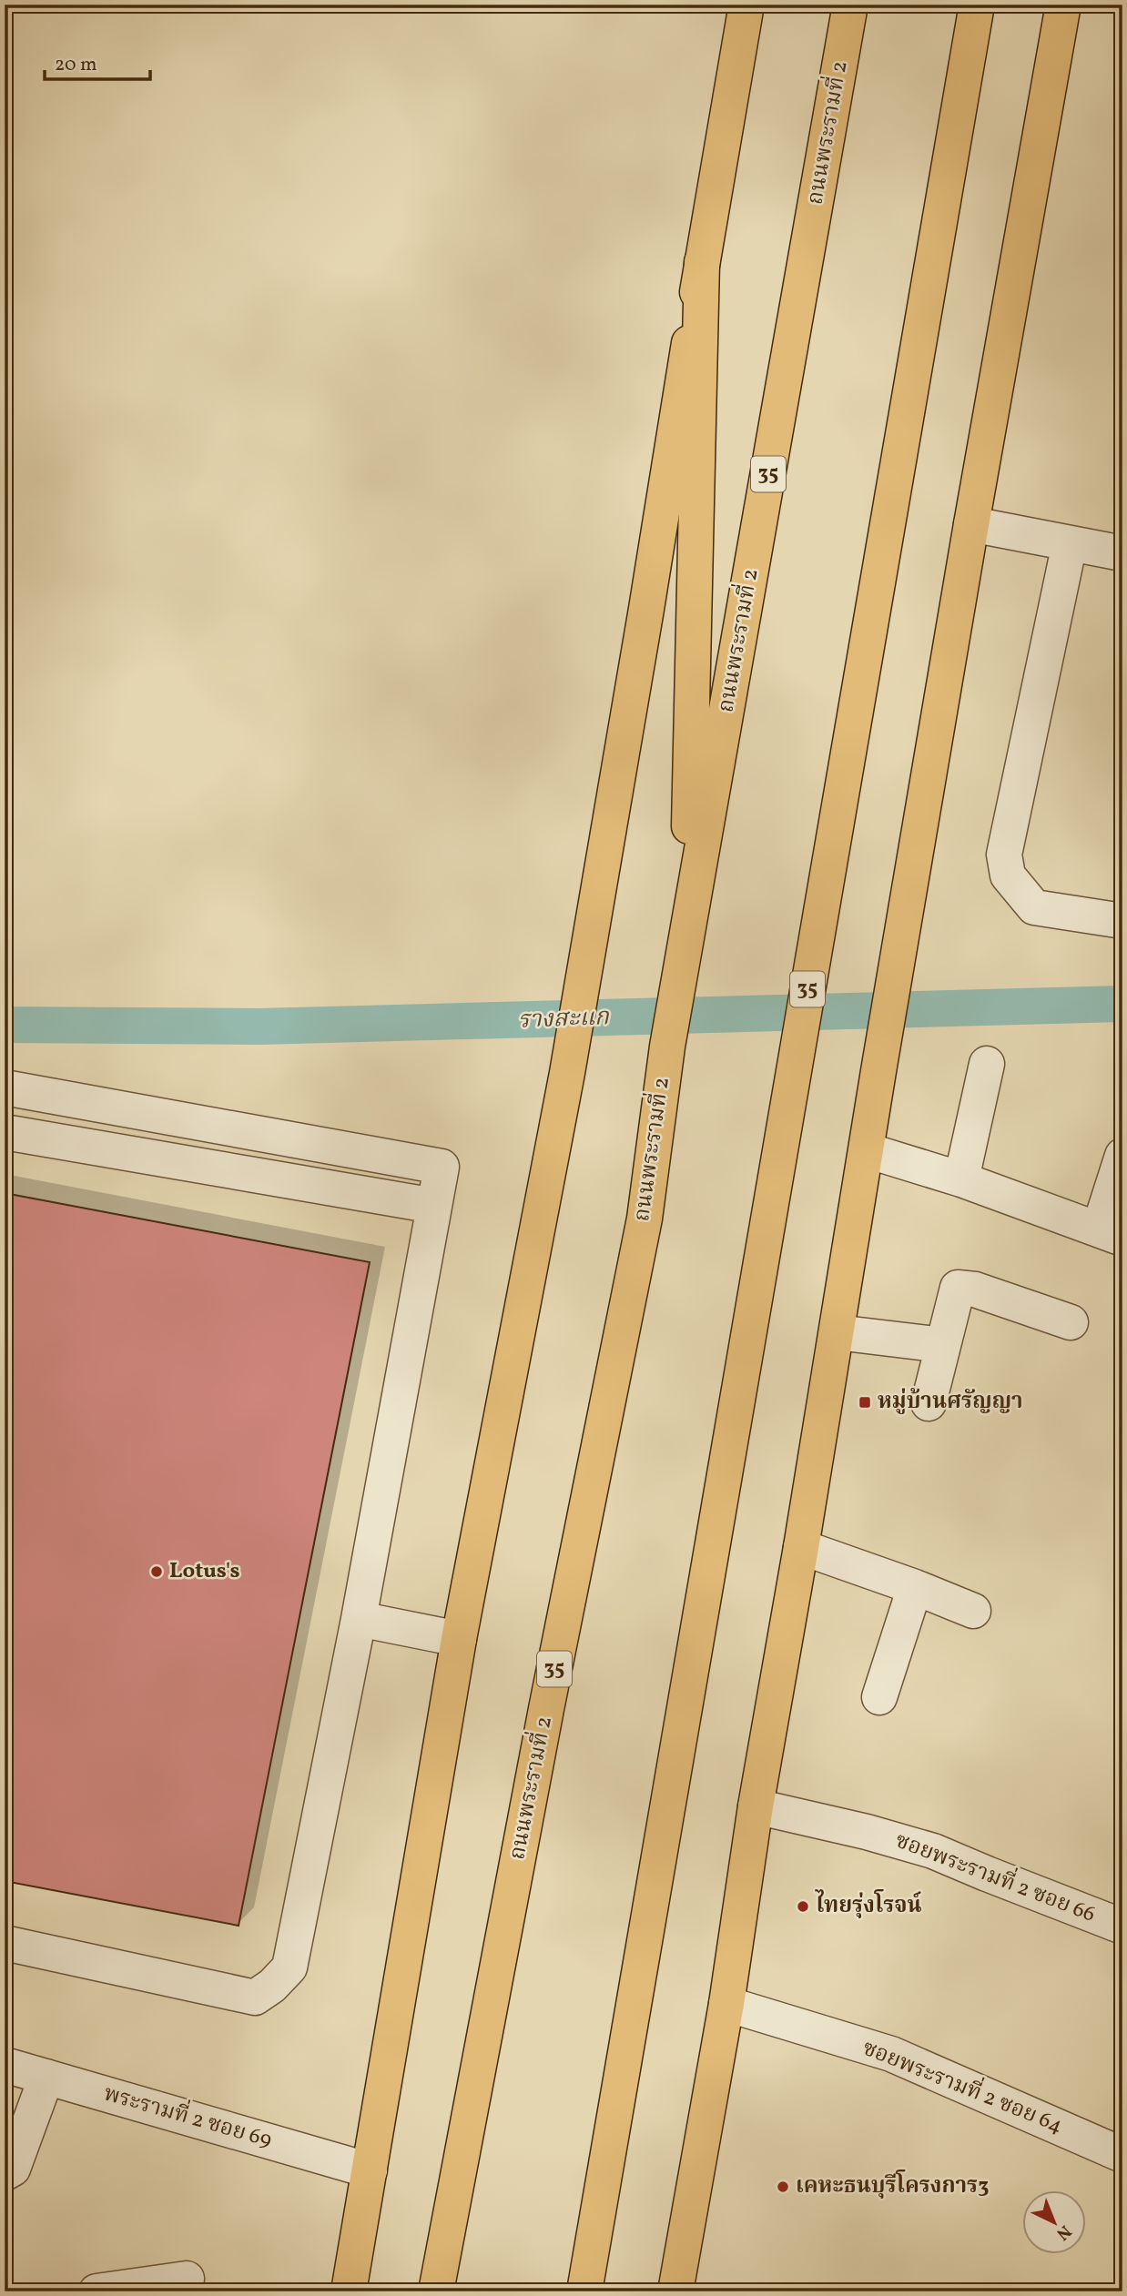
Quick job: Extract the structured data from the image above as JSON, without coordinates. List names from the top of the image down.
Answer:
{
  "streets": {
    "main road": ["ถนนพระรามที่ 2", "35"],
    "street": ["ซอยพระรามที่ 2 ซอย 66", "ซอยพระรามที่ 2 ซอย 64", "พระรามที่ 2 ซอย 69"]
  },
  "water": ["รางสะแก"],
  "places": {
    "transit": ["หมู่บ้านศรัญญา"],
    "other": ["Lotus's", "ไทยรุ่งโรจน์", "เคหะธนบุรีโครงการ3"]
  },
  "scale_bar": "20 m",
  "north": "bottom right"
}
